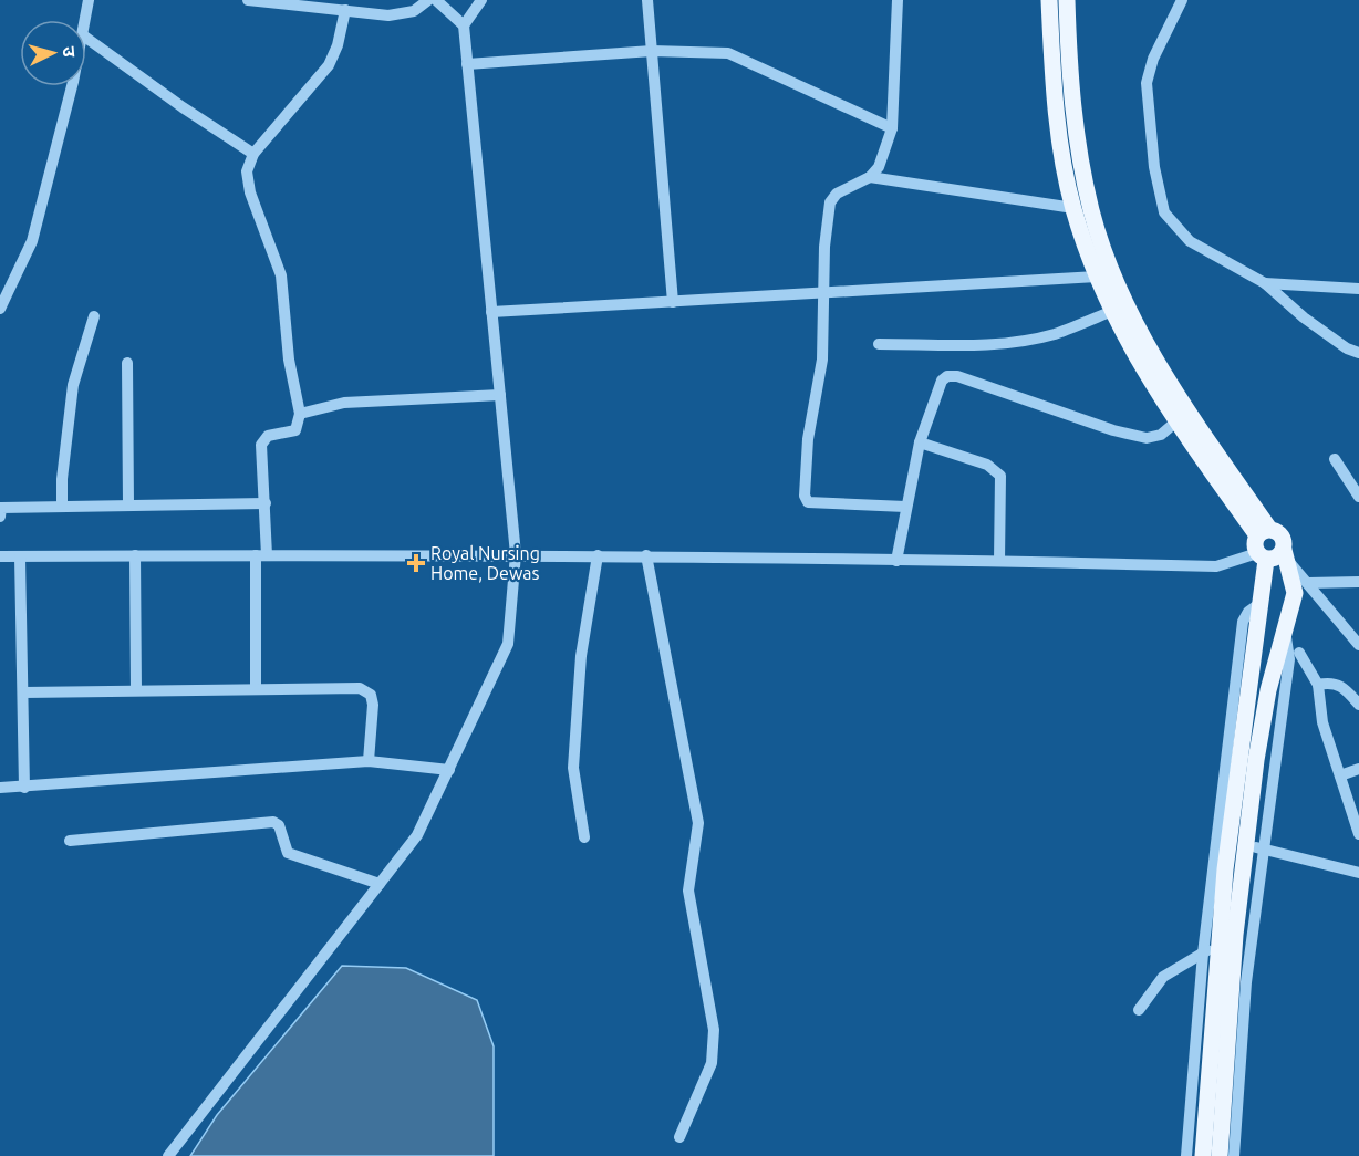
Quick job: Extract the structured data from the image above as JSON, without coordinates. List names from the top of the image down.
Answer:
{
  "places": {
    "health": ["Royal Nursing Home, Dewas"]
  },
  "north": "right"
}
